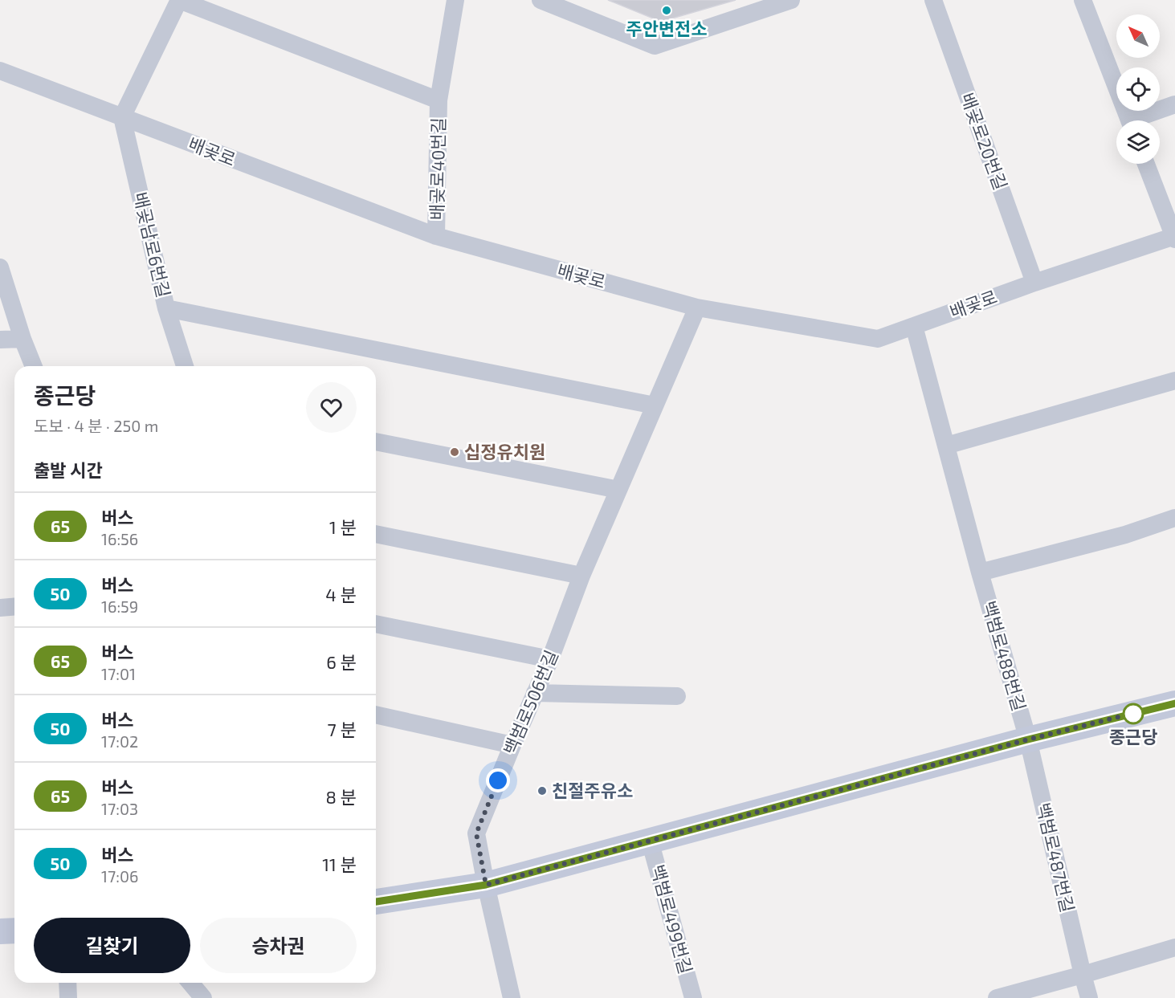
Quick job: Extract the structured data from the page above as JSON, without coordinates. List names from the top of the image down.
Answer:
{
  "streets": {
    "street": [
      "배곶로20번길",
      "배곶로",
      "배곶로40번길",
      "배곶남로6번길",
      "백범로488번길",
      "백범로506번길",
      "백범로487번길",
      "백범로499번길"
    ]
  },
  "crossings": [
    ["배곶로20번길", "배곶로"],
    ["배곶로", "배곶로40번길"],
    ["배곶로", "배곶남로6번길"],
    ["배곶로", "백범로488번길"],
    ["배곶로", "백범로506번길"],
    ["백범로488번길", "백범로487번길"]
  ],
  "places": [
    "주안변전소",
    "십정유치원",
    "종근당",
    "친절주유소"
  ],
  "lines": ["bus line 65"],
  "north": "top left",
  "page": {
    "heading": [
      ["종근당", "도보 · 4 분 · 250 m"],
      "출발 시간"
    ],
    "list": [
      {
        "mark": "65",
        "name": "버스",
        "note": "16:56",
        "value": "1 분"
      },
      {
        "mark": "50",
        "name": "버스",
        "note": "16:59",
        "value": "4 분"
      },
      {
        "mark": "65",
        "name": "버스",
        "note": "17:01",
        "value": "6 분"
      },
      {
        "mark": "50",
        "name": "버스",
        "note": "17:02",
        "value": "7 분"
      },
      {
        "mark": "65",
        "name": "버스",
        "note": "17:03",
        "value": "8 분"
      },
      {
        "mark": "50",
        "name": "버스",
        "note": "17:06",
        "value": "11 분"
      }
    ],
    "buttons": ["길찾기", "승차권"]
  }
}
